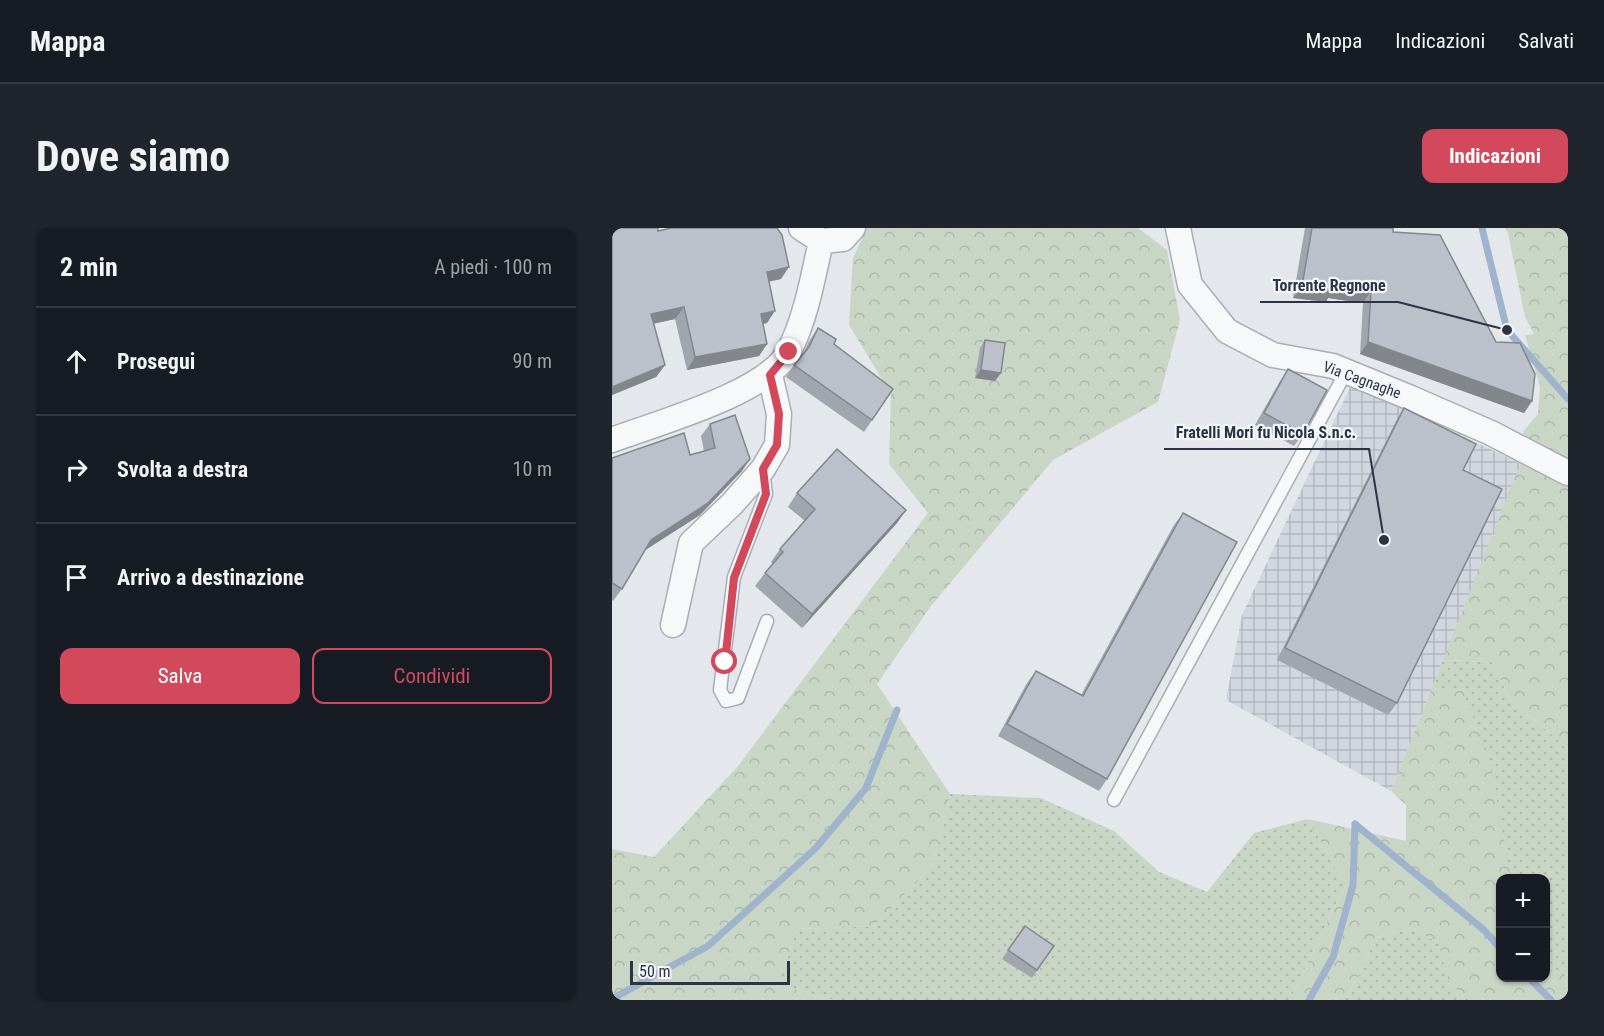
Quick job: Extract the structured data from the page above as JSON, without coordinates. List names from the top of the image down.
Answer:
{
  "streets": {
    "street": ["Via Cagnaghe"]
  },
  "places": ["Torrente Regnone", "Fratelli Mori fu Nicola S.n.c."],
  "scale_bar": "50 m",
  "page": {
    "header": "Mappa",
    "nav": ["Mappa", "Indicazioni", "Salvati"],
    "buttons": [
      "Indicazioni",
      ["Salva", "Condividi"]
    ],
    "title": "Dove siamo",
    "heading": ["2 min", "A piedi · 100 m"],
    "list": [
      ["Prosegui", "90 m"],
      ["Svolta a destra", "10 m"],
      "Arrivo a destinazione"
    ],
    "map_buttons": ["+", "−"],
    "scale": "50 m"
  }
}
